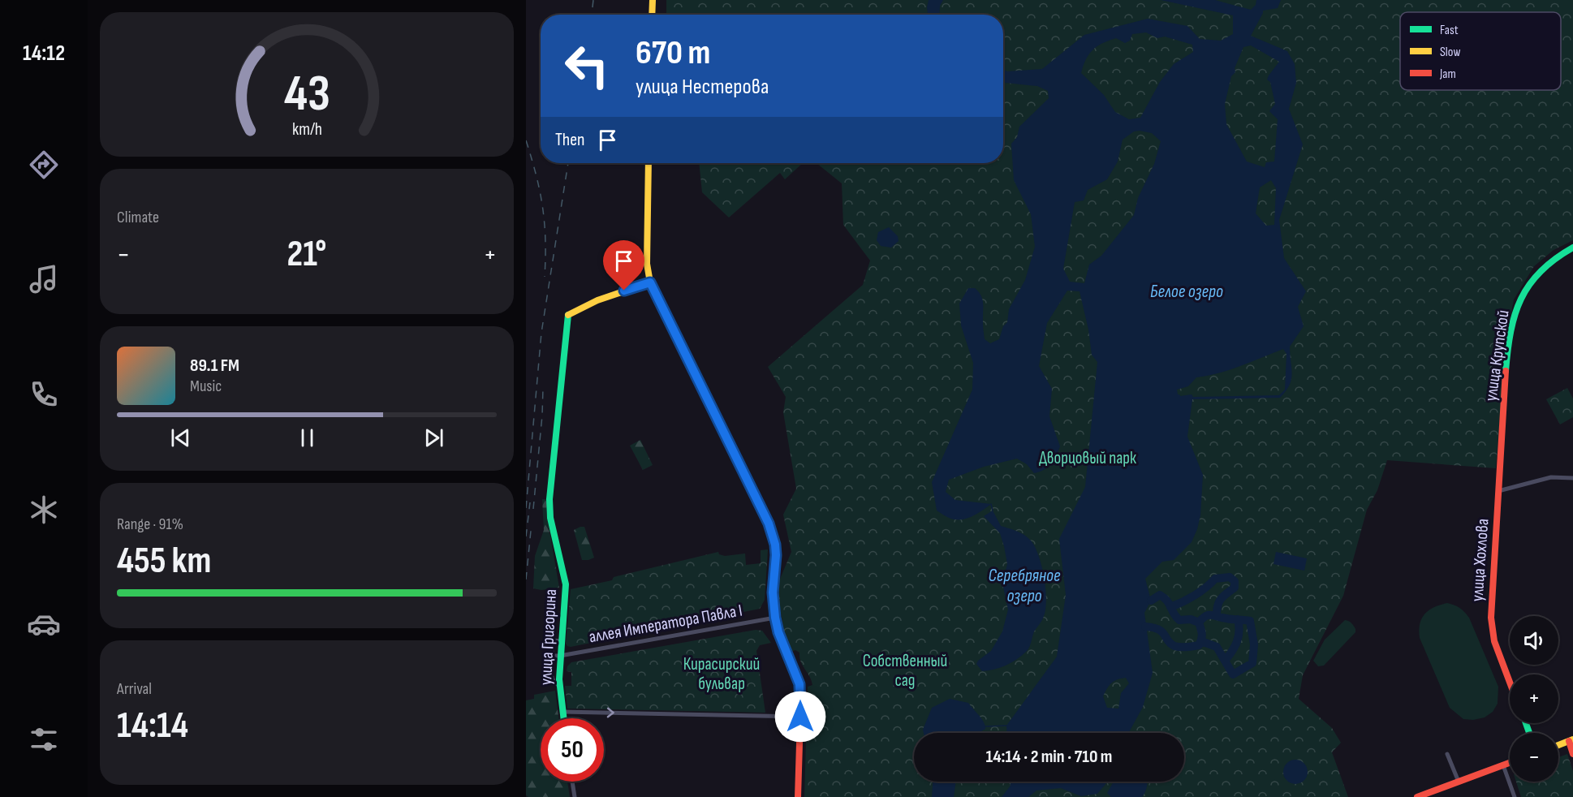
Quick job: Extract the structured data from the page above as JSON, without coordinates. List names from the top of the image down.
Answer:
{
  "streets": {
    "street": [
      "улица Крупской",
      "улица Хохлова",
      "аллея Императора Павла I",
      "улица Григорина"
    ]
  },
  "crossings": [
    ["улица Крупской", "улица Хохлова"],
    ["аллея Императора Павла I", "улица Григорина"]
  ],
  "water": ["Белое озеро", "Серебряное озеро"],
  "parks": ["Дворцовый парк", "Собственный сад", "Кирасирский бульвар"],
  "legend": ["Fast", "Slow", "Jam"],
  "page": {
    "tabs": "14:12",
    "turn": ["670 m", "улица Нестерова"],
    "then": "Then",
    "tile": [
      "Climate",
      ["Range · 91%", "455 km"],
      ["Arrival", "14:14"]
    ],
    "heat": ["−", "21°", "+"],
    "song": ["89.1 FM", "Music"],
    "map_buttons": ["+", "−"],
    "limit": "50",
    "trip": "14:14 · 2 min · 710 m",
    "gauge": ["43", "km/h"]
  }
}
